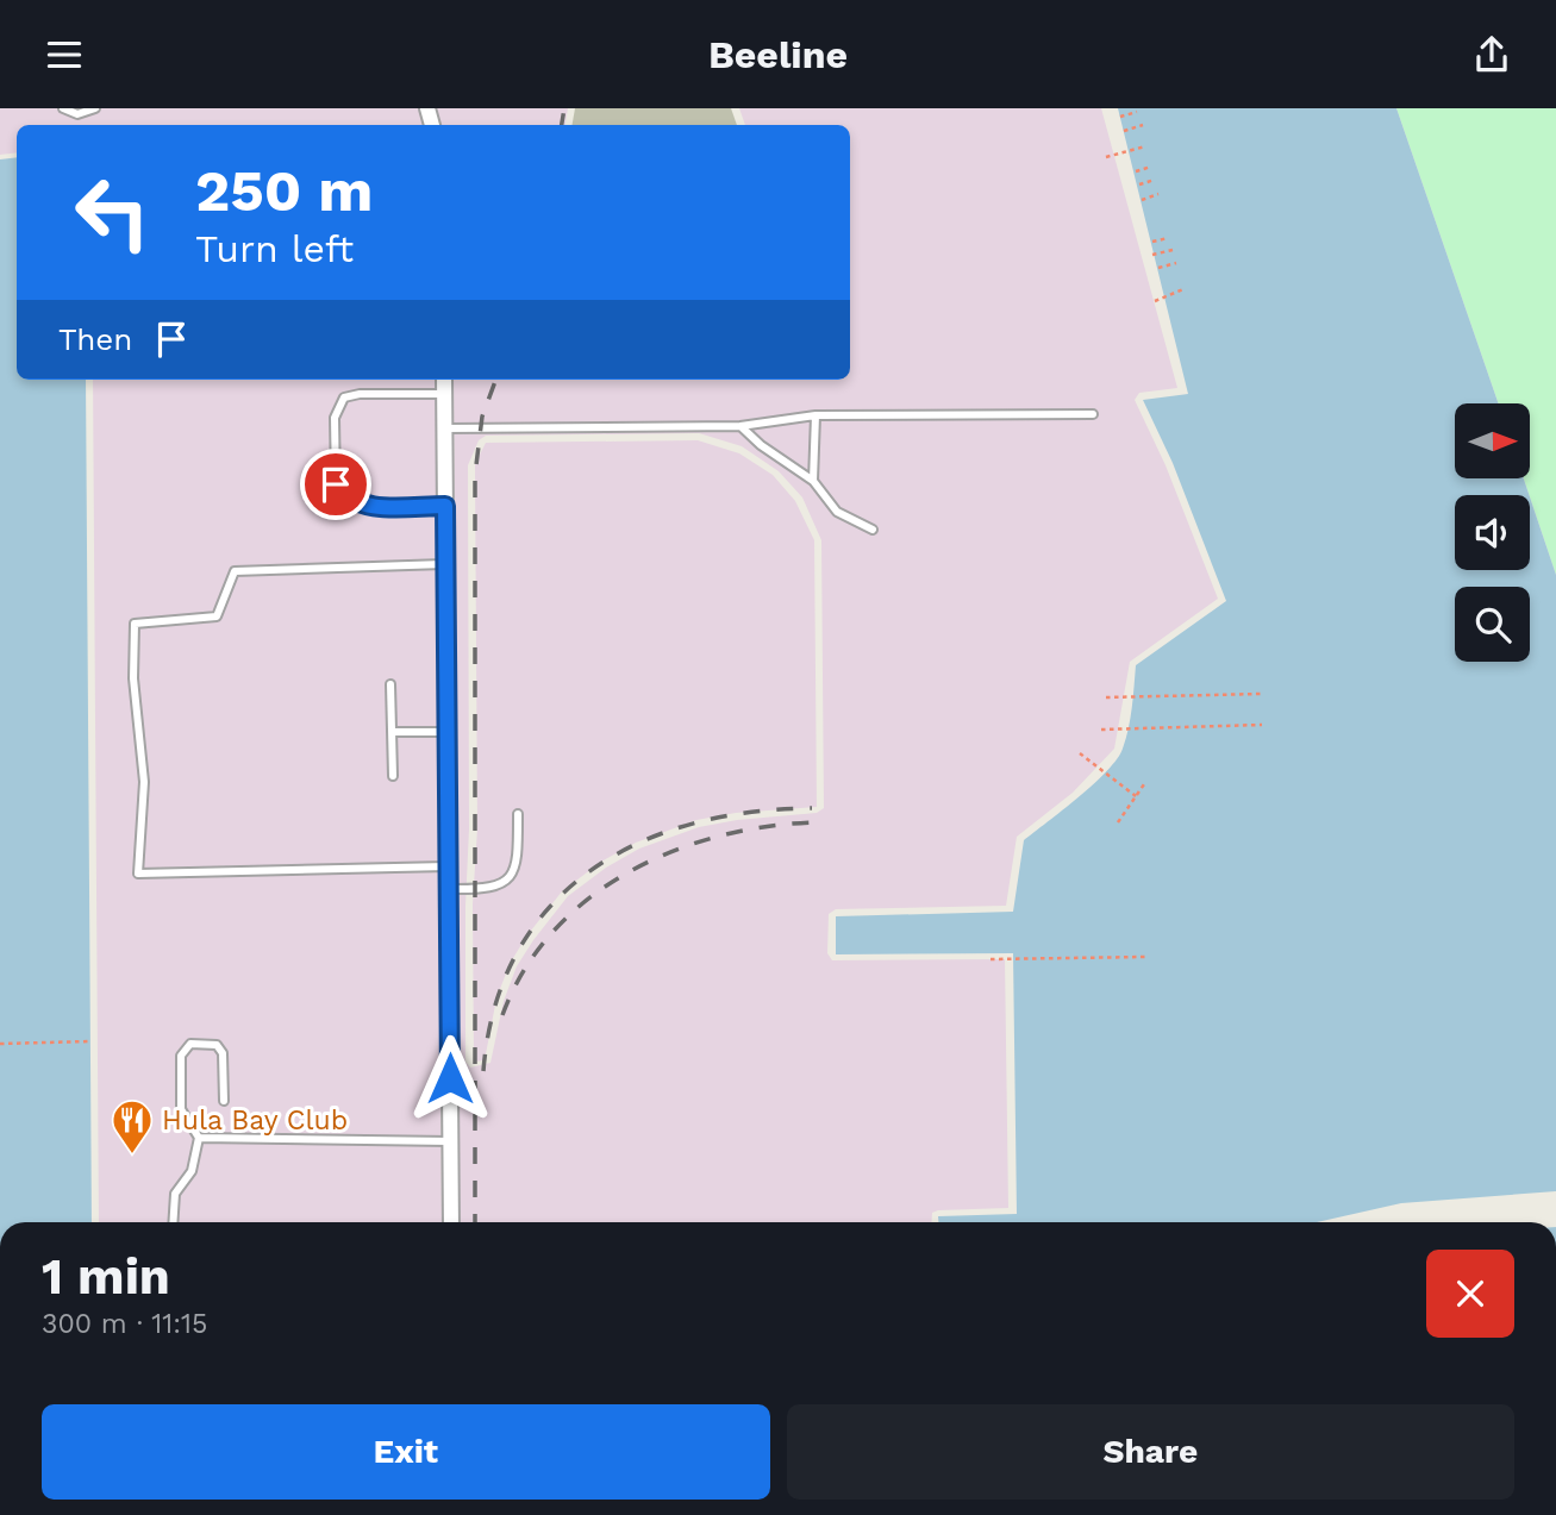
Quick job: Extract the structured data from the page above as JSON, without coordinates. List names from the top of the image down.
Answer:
{
  "places": {
    "restaurant": ["Hula Bay Club"]
  },
  "north": "right",
  "page": {
    "header": "Beeline",
    "turn": ["250 m", "Turn left"],
    "then": "Then",
    "heading": ["1 min", "300 m · 11:15"],
    "buttons": ["Exit", "Share"]
  }
}
